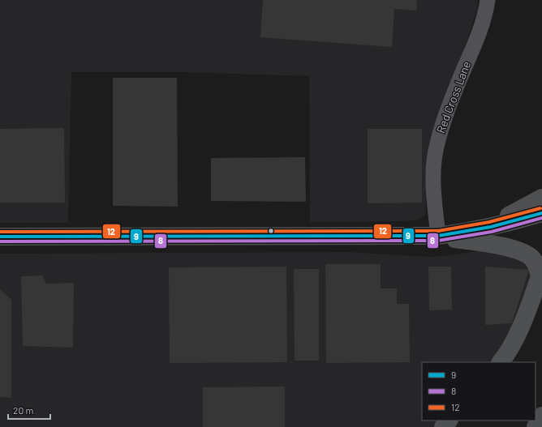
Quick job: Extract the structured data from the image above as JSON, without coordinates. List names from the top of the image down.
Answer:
{
  "streets": {
    "street": ["Red Cross Lane"]
  },
  "lines": ["transit line 12", "transit line 9", "transit line 8"],
  "legend": ["9", "8", "12"],
  "scale_bar": "20 m"
}
